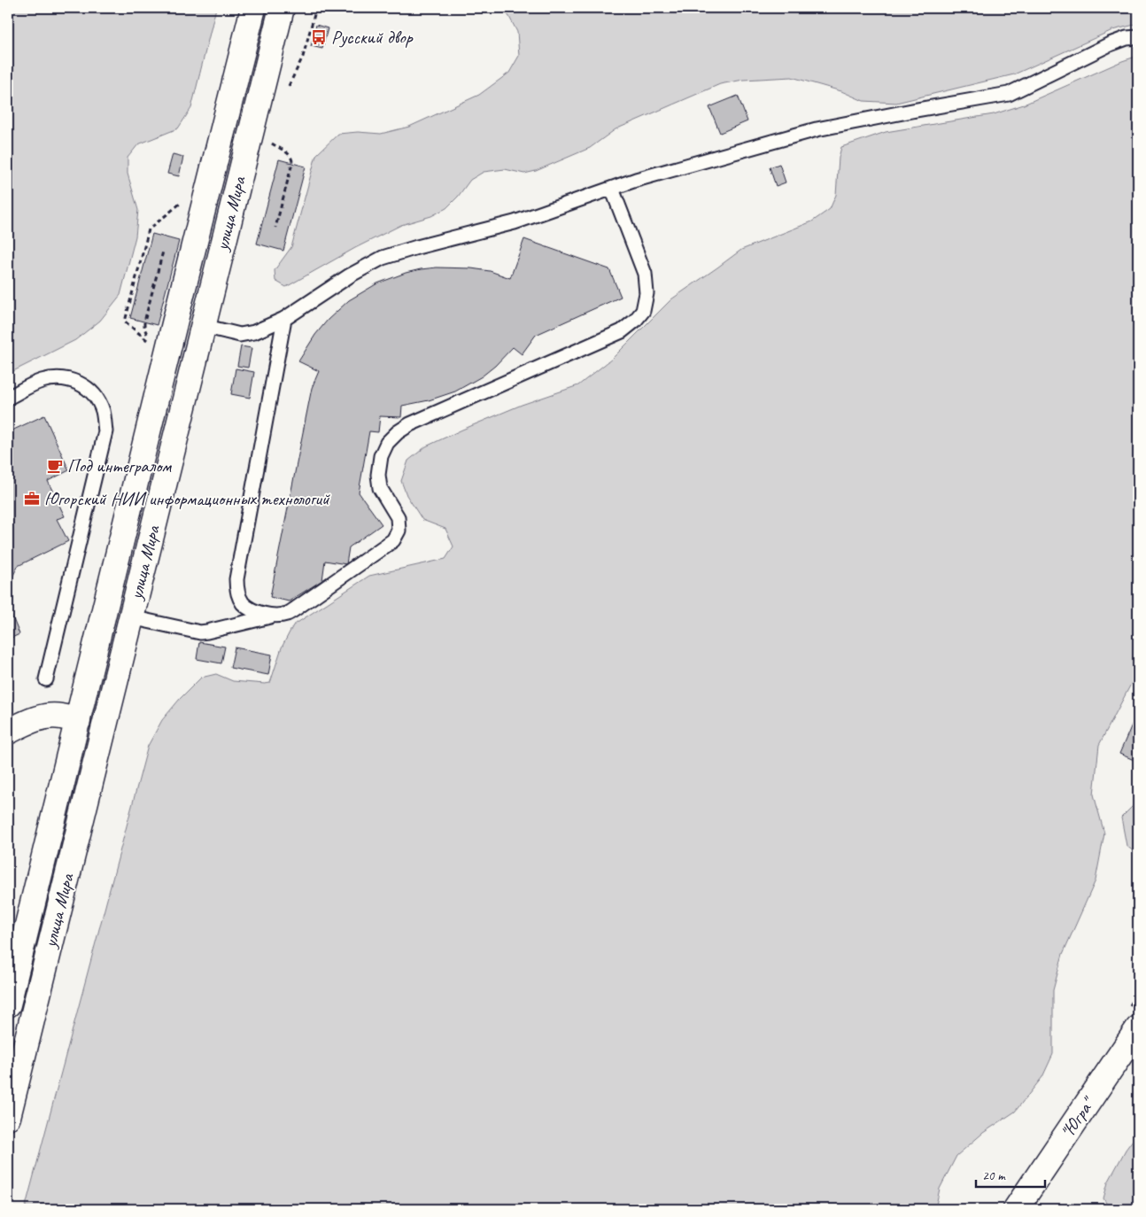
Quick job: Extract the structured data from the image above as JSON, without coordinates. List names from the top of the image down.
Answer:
{
  "streets": {
    "main road": ["улица Мира", "\"Югра\""]
  },
  "places": {
    "bus stop": ["Русский двор"],
    "cafe": ["Под интегралом"],
    "office": ["Югорский НИИ информационных технологий"]
  },
  "scale_bar": "20 m"
}
